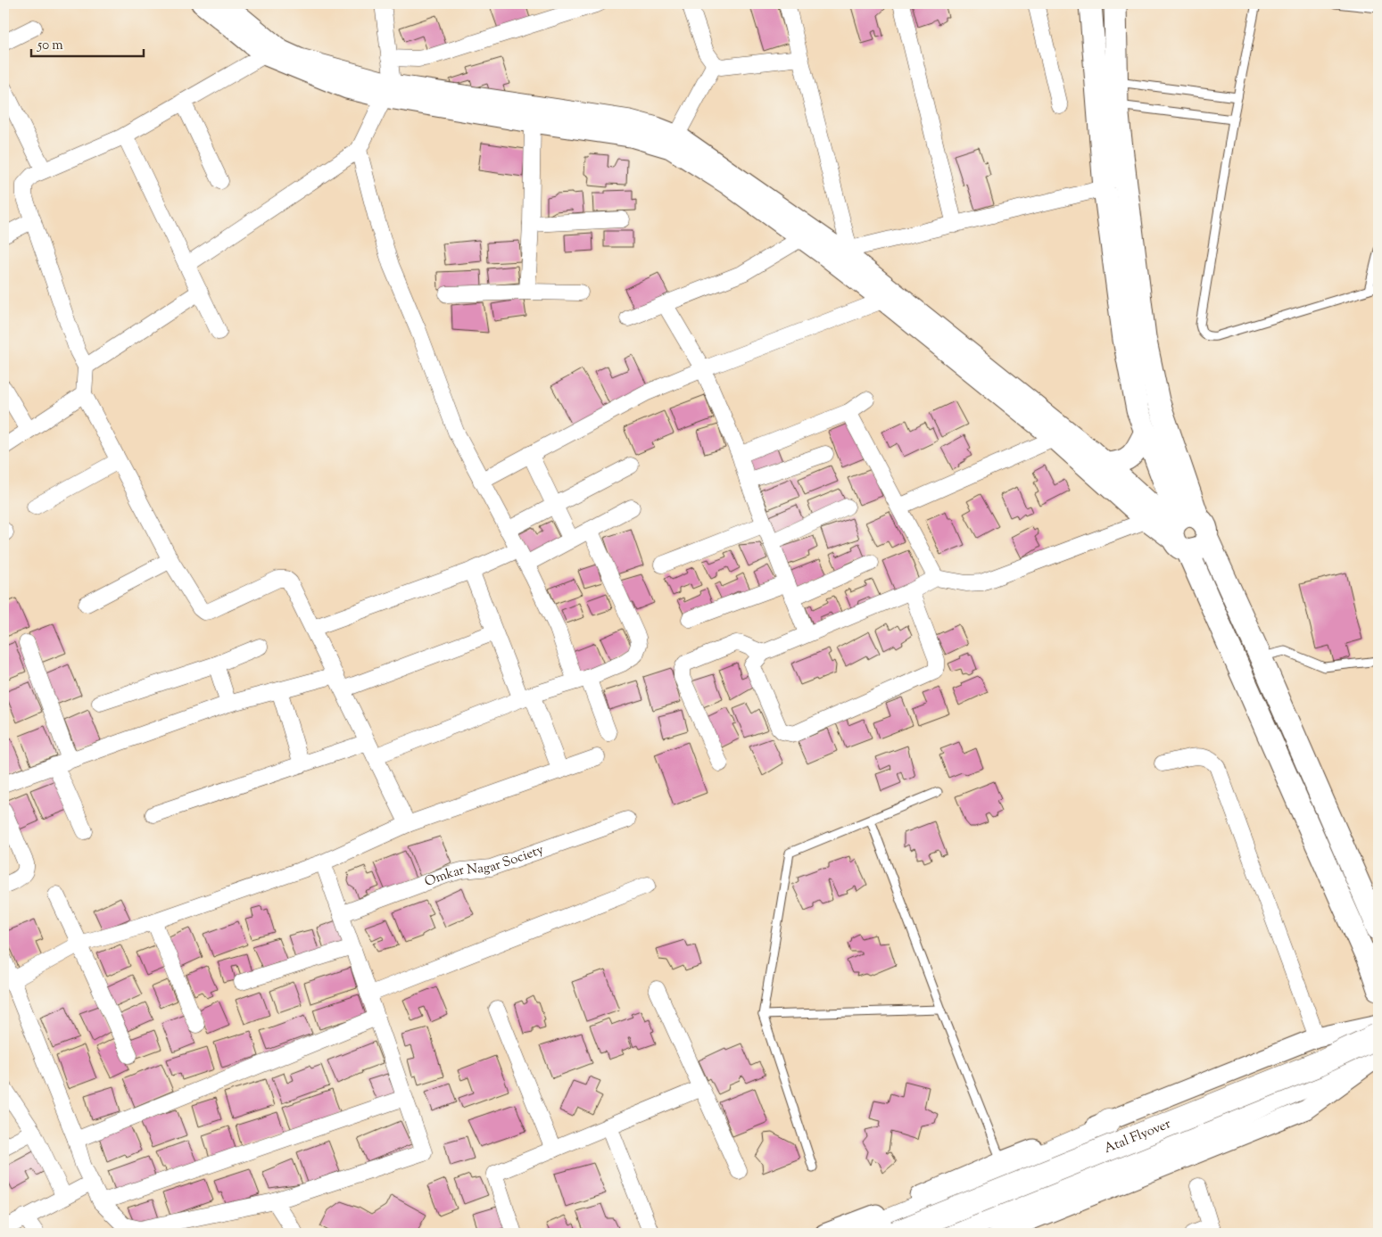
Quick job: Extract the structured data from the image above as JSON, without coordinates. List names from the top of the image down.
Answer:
{
  "streets": {
    "main road": ["Atal Flyover"],
    "street": ["Omkar Nagar Society"]
  },
  "scale_bar": "50 m"
}
